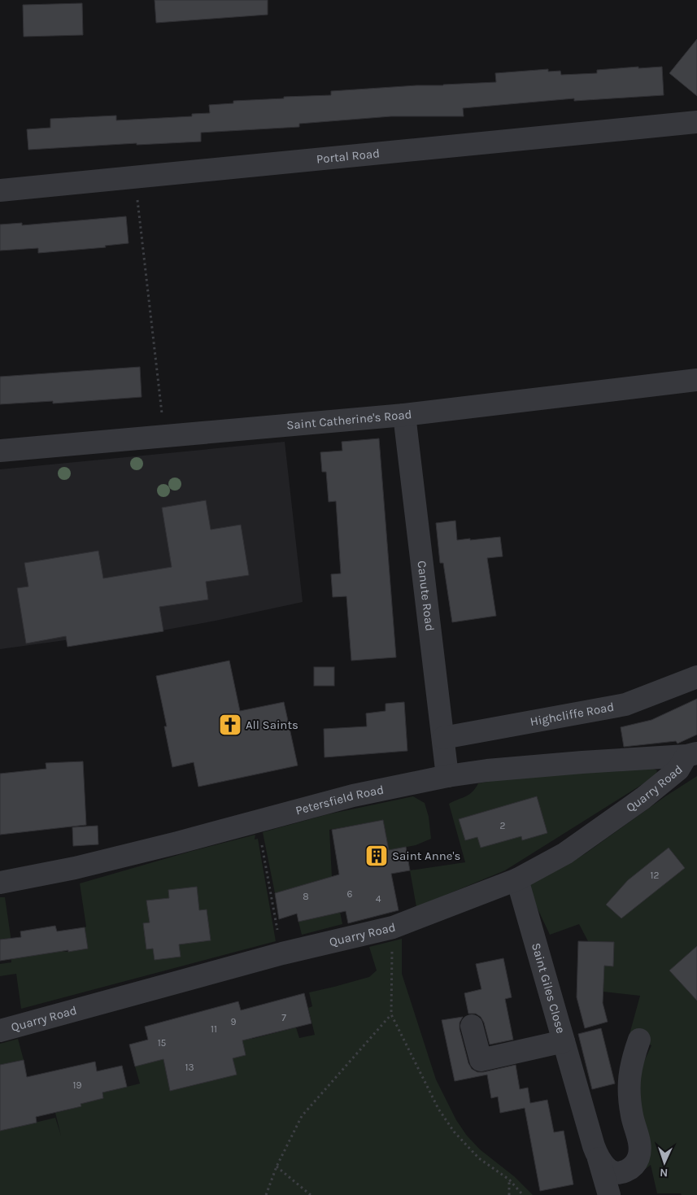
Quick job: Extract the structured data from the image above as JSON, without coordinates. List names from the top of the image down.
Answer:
{
  "streets": {
    "street": [
      "Portal Road",
      "Saint Catherine's Road",
      "Canute Road",
      "Highcliffe Road",
      "Quarry Road",
      "Petersfield Road",
      "Saint Giles Close"
    ]
  },
  "crossings": [
    ["Saint Catherine's Road", "Canute Road"],
    ["Canute Road", "Highcliffe Road"],
    ["Canute Road", "Petersfield Road"],
    ["Quarry Road", "Petersfield Road"],
    ["Quarry Road", "Saint Giles Close"]
  ],
  "places": {
    "church": ["All Saints"],
    "building": ["Saint Anne's"]
  },
  "house_numbers": [
    "2",
    "12",
    "6",
    "8",
    "4",
    "7",
    "9",
    "11",
    "15",
    "13",
    "19"
  ],
  "north": "bottom"
}
